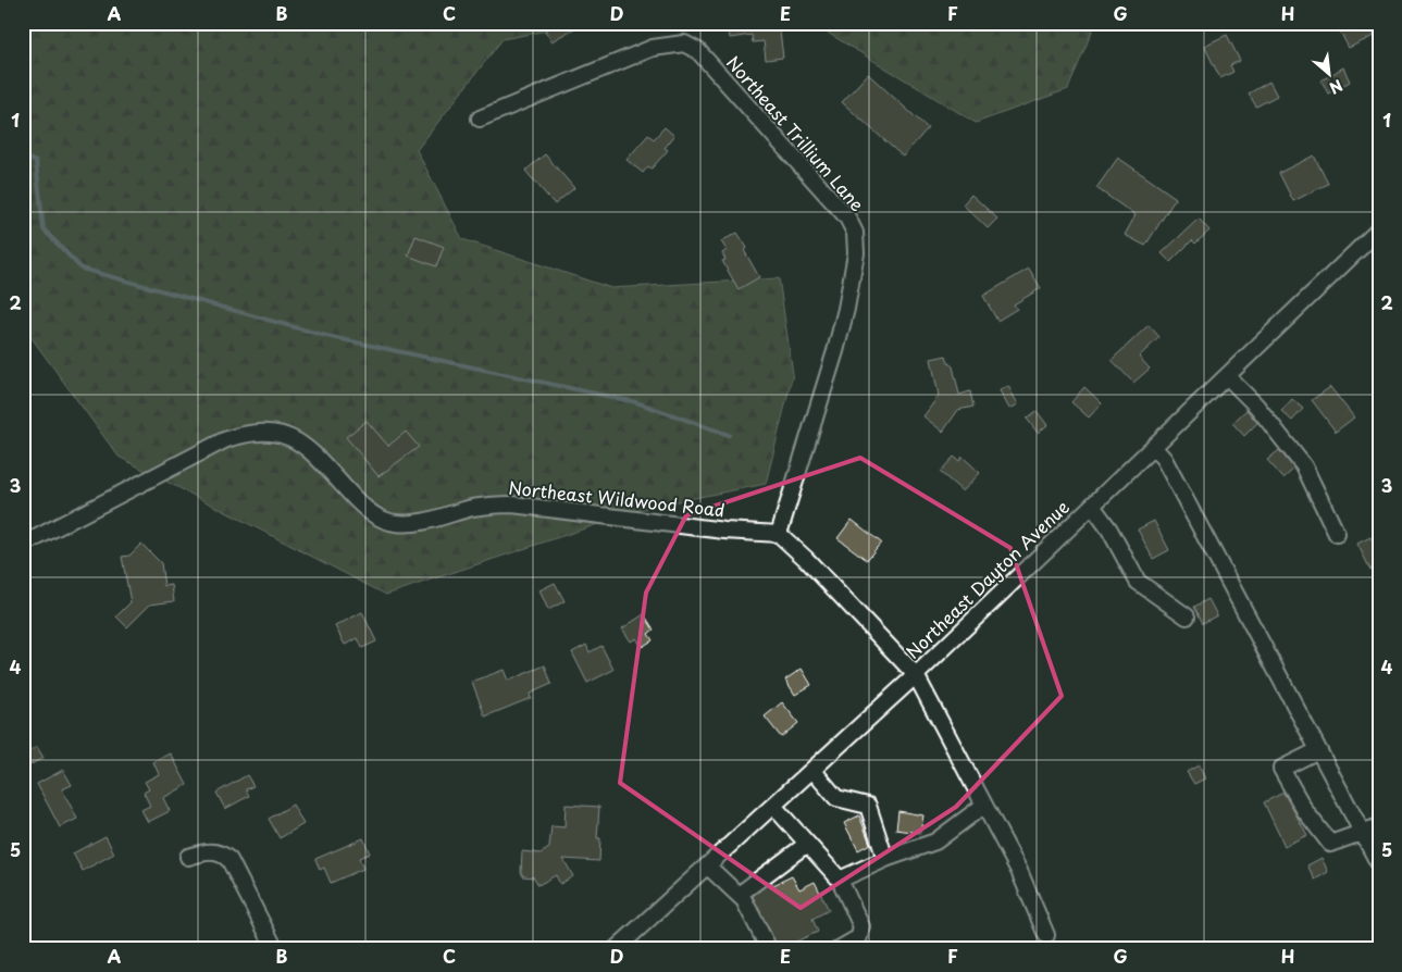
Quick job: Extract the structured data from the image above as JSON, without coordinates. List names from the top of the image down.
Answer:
{
  "streets": {
    "street": ["Northeast Trillium Lane", "Northeast Wildwood Road", "Northeast Dayton Avenue"]
  },
  "crossings": [
    ["Northeast Trillium Lane", "Northeast Wildwood Road"]
  ],
  "north": "bottom right",
  "grid": {
    "columns": [
      "A",
      "B",
      "C",
      "D",
      "E",
      "F",
      "G",
      "H"
    ],
    "rows": [
      "1",
      "2",
      "3",
      "4",
      "5"
    ]
  }
}
